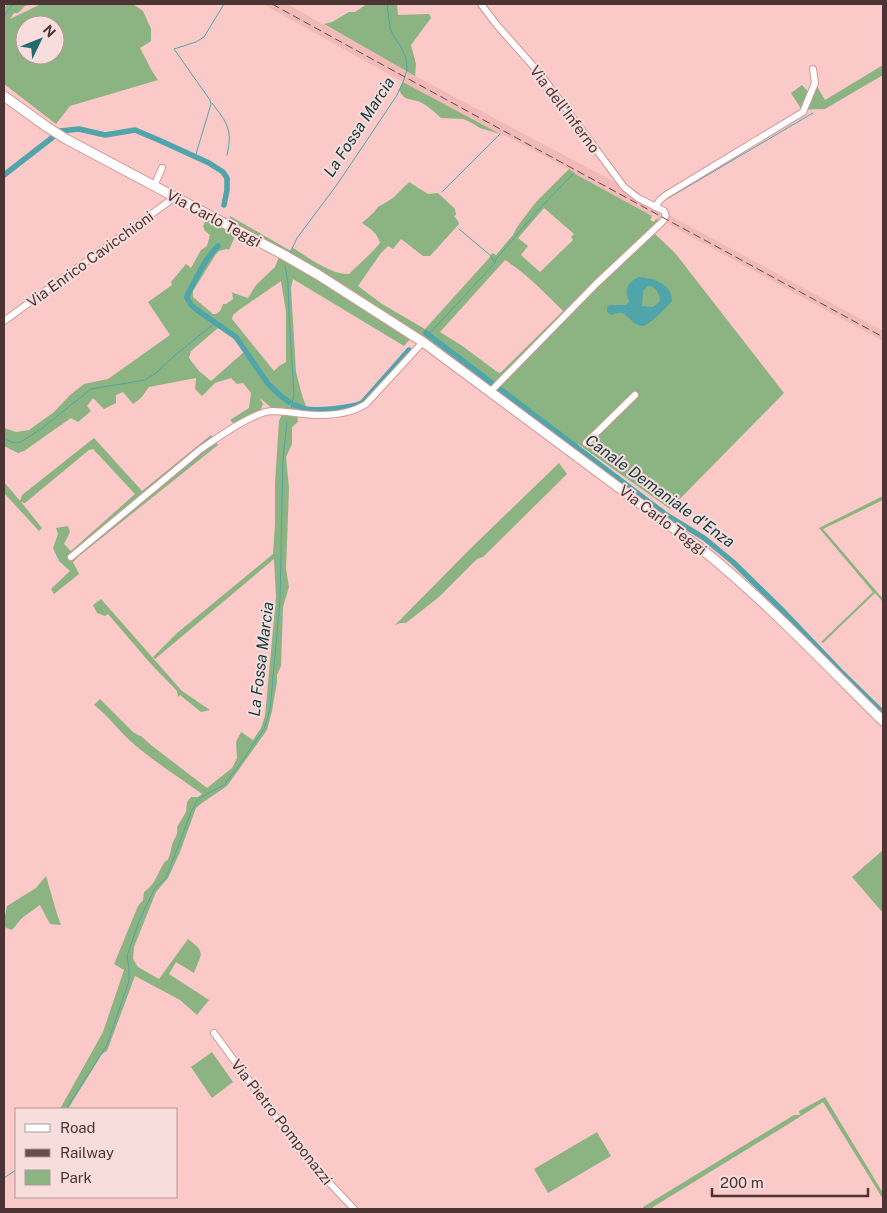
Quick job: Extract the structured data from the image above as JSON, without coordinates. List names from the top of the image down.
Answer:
{
  "streets": {
    "main road": ["Via Carlo Teggi"],
    "street": ["Via dell'Inferno", "Via Enrico Cavicchioni", "Via Pietro Pomponazzi"]
  },
  "crossings": [
    ["Via Carlo Teggi", "Via Enrico Cavicchioni"]
  ],
  "water": ["La Fossa Marcia", "Canale Demaniale d'Enza"],
  "legend": ["Road", "Railway", "Park"],
  "scale_bar": "200 m",
  "north": "top right"
}
